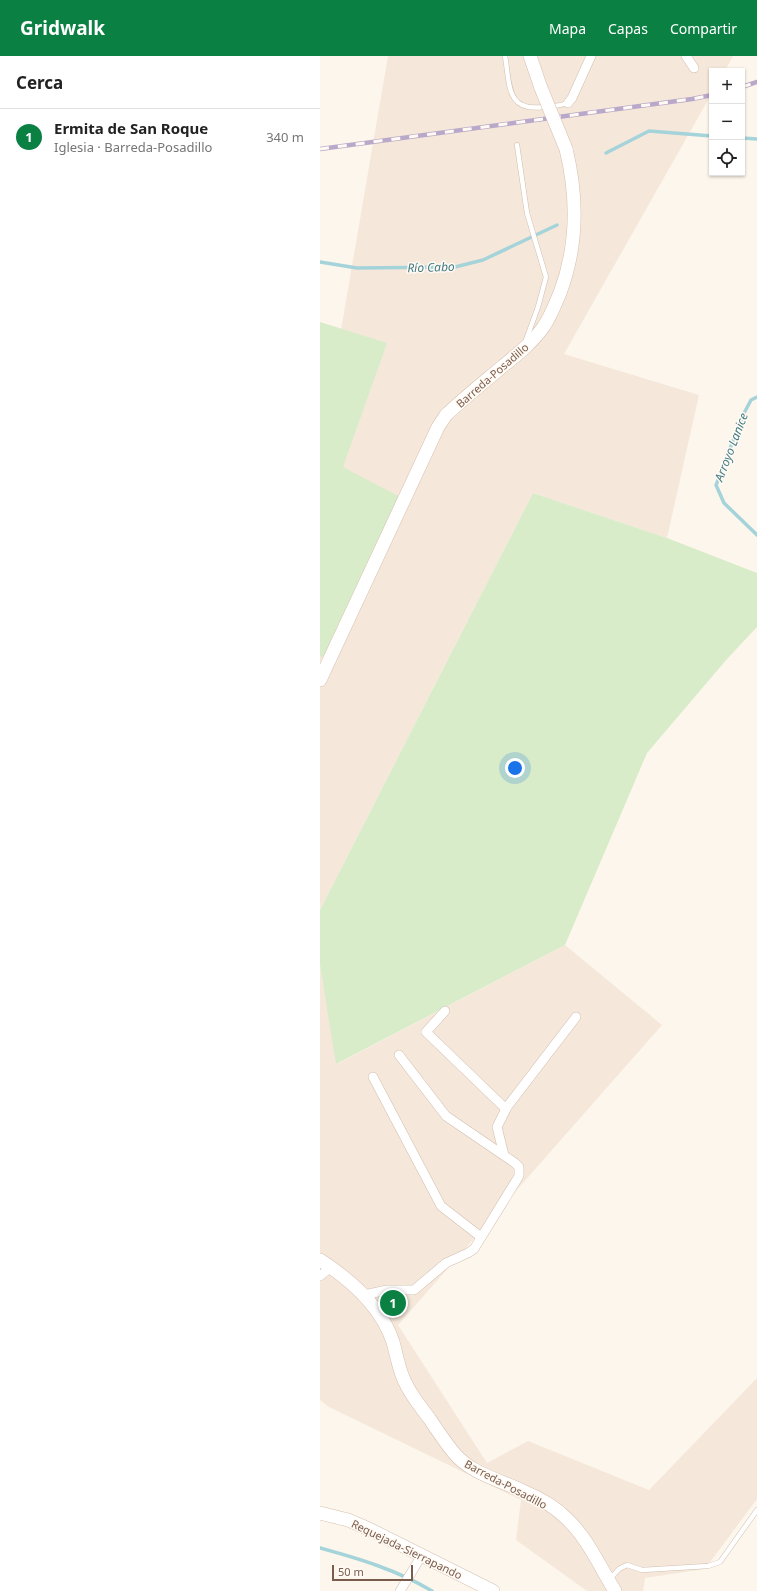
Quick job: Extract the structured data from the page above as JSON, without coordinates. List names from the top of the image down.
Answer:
{
  "streets": {
    "street": ["Barreda-Posadillo", "Requejada-Sierrapando"]
  },
  "water": ["Río Cabo", "Arroyo Lanice"],
  "scale_bar": "50 m",
  "page": {
    "header": "Gridwalk",
    "nav": ["Mapa", "Capas", "Compartir"],
    "heading": "Cerca",
    "map_buttons": ["+", "−"],
    "list": [
      {
        "mark": "1",
        "name": "Ermita de San Roque",
        "note": "Iglesia · Barreda-Posadillo",
        "value": "340 m"
      }
    ],
    "pins": "1",
    "scale": "50 m"
  }
}
